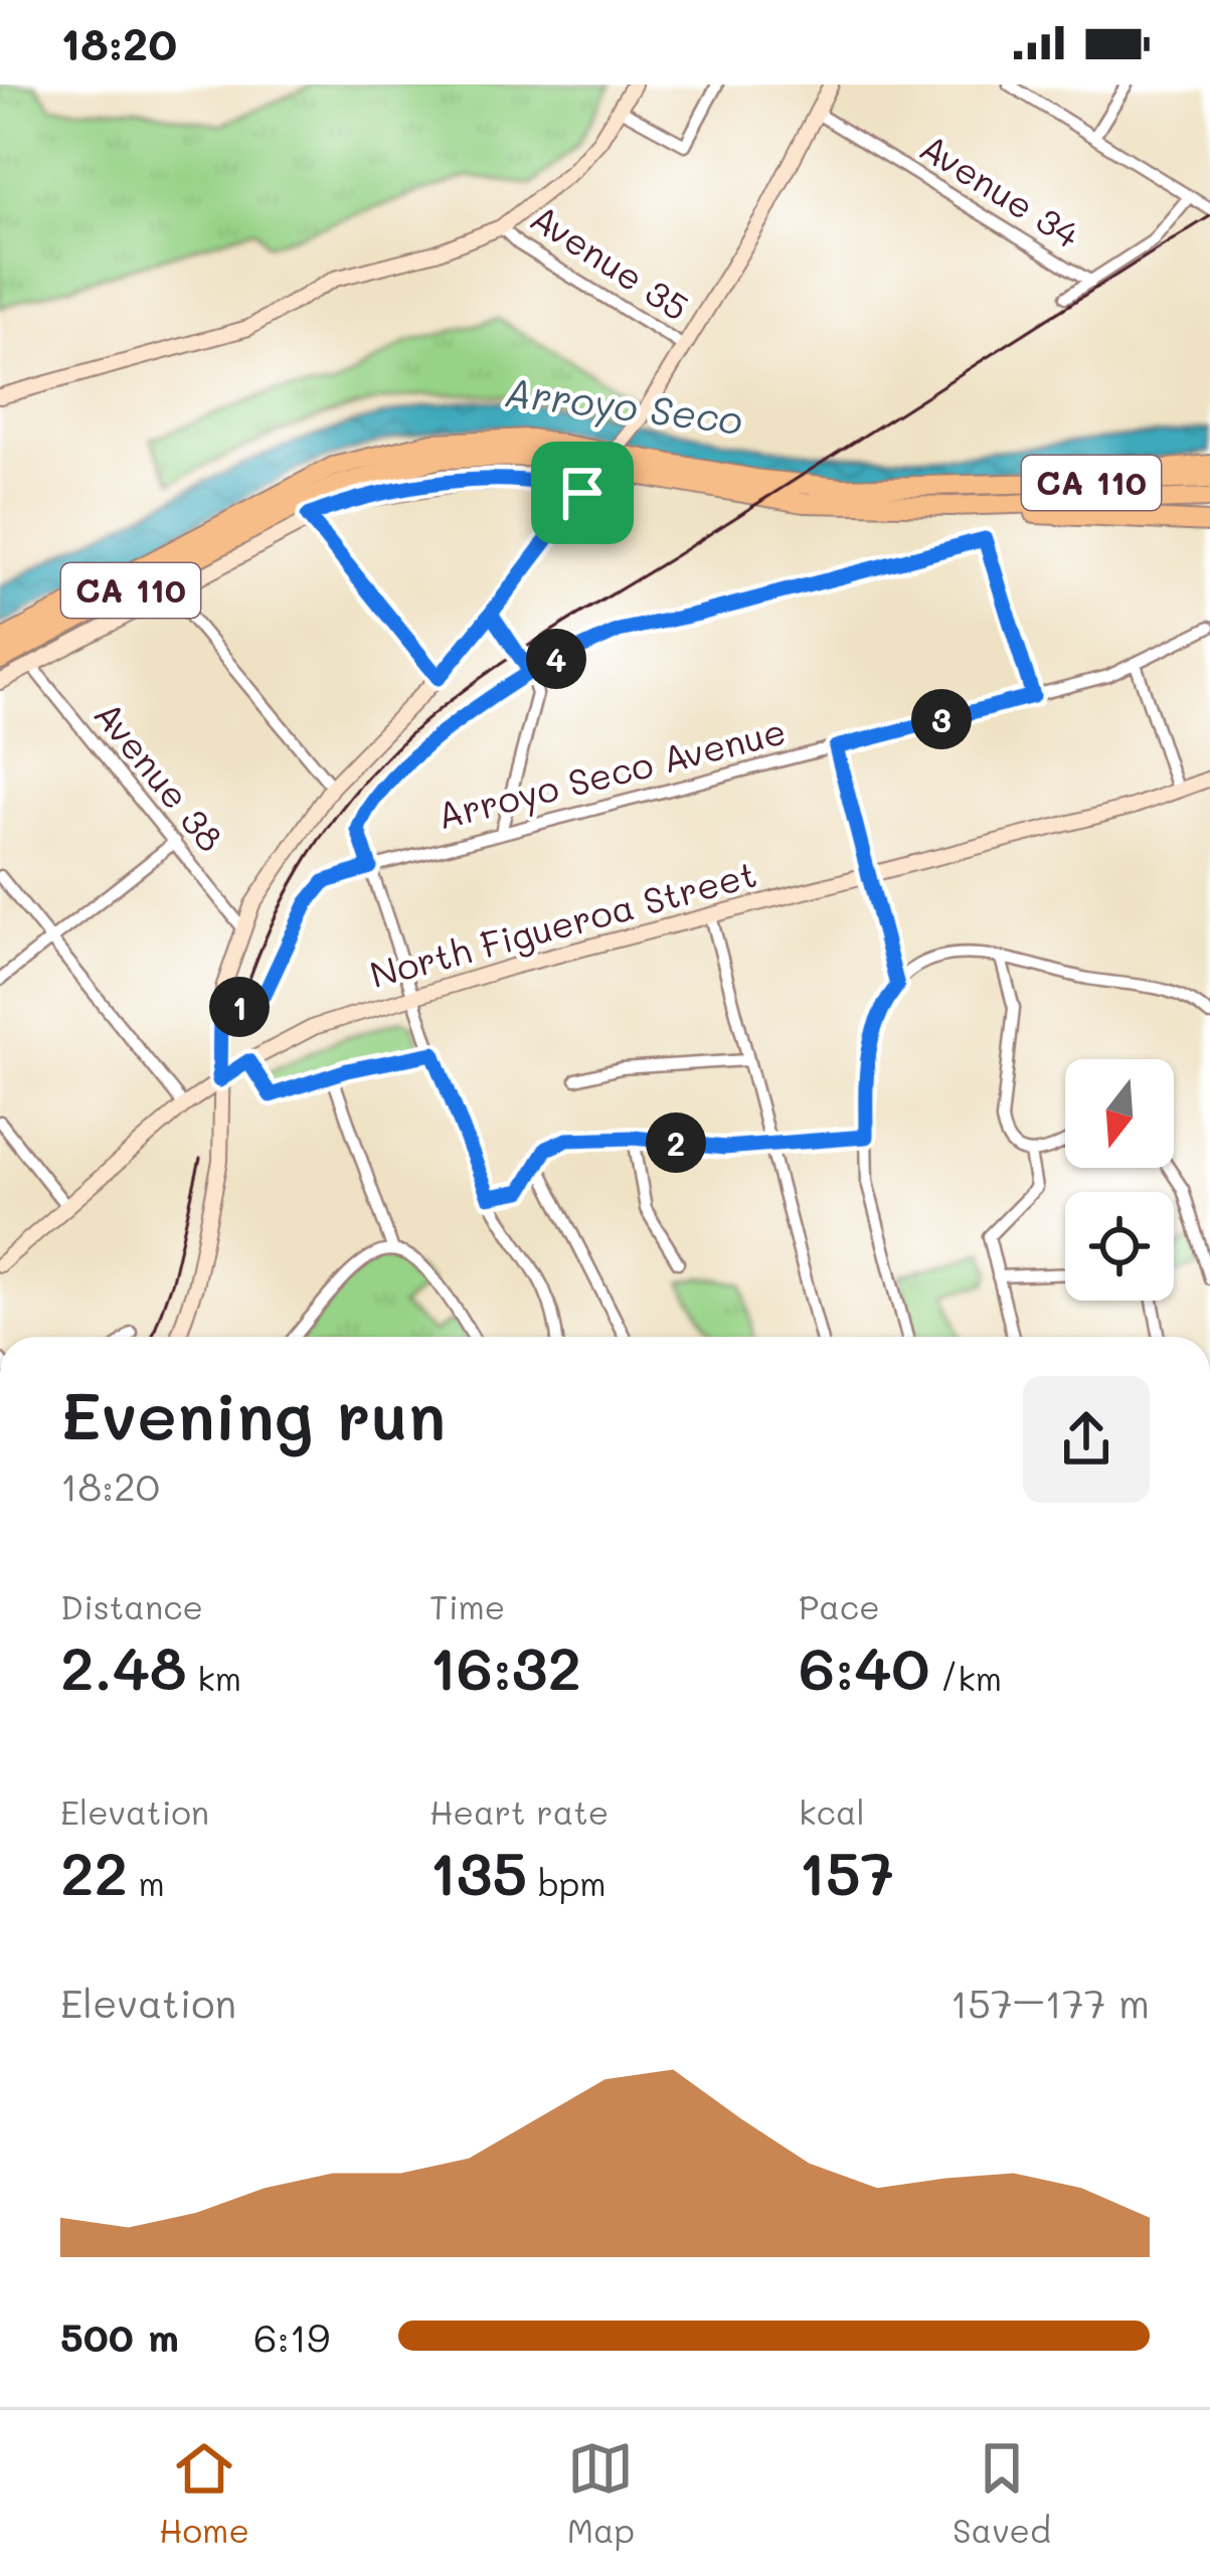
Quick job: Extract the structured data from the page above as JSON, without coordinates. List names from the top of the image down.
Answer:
{
  "streets": {
    "highway": ["CA 110"],
    "main road": ["North Figueroa Street"],
    "street": [
      "Avenue 34",
      "Avenue 35",
      "Arroyo Seco Avenue",
      "Avenue 38"
    ]
  },
  "water": ["Arroyo Seco"],
  "north": "bottom",
  "page": {
    "status": "18:20",
    "pins": [
      "4",
      "3",
      "1",
      "2"
    ],
    "heading": ["Evening run", "18:20"],
    "stats": [
      ["Distance", "2.48 km"],
      ["Time", "16:32"],
      ["Pace", "6:40 /km"],
      ["Elevation", "22 m"],
      ["Heart rate", "135 bpm"],
      ["kcal", "157"]
    ],
    "chart": ["Elevation", "157–177 m"],
    "list": [
      {
        "name": "500 m",
        "note": "6:19"
      }
    ],
    "tabs": ["Home", "Map", "Saved"]
  }
}
